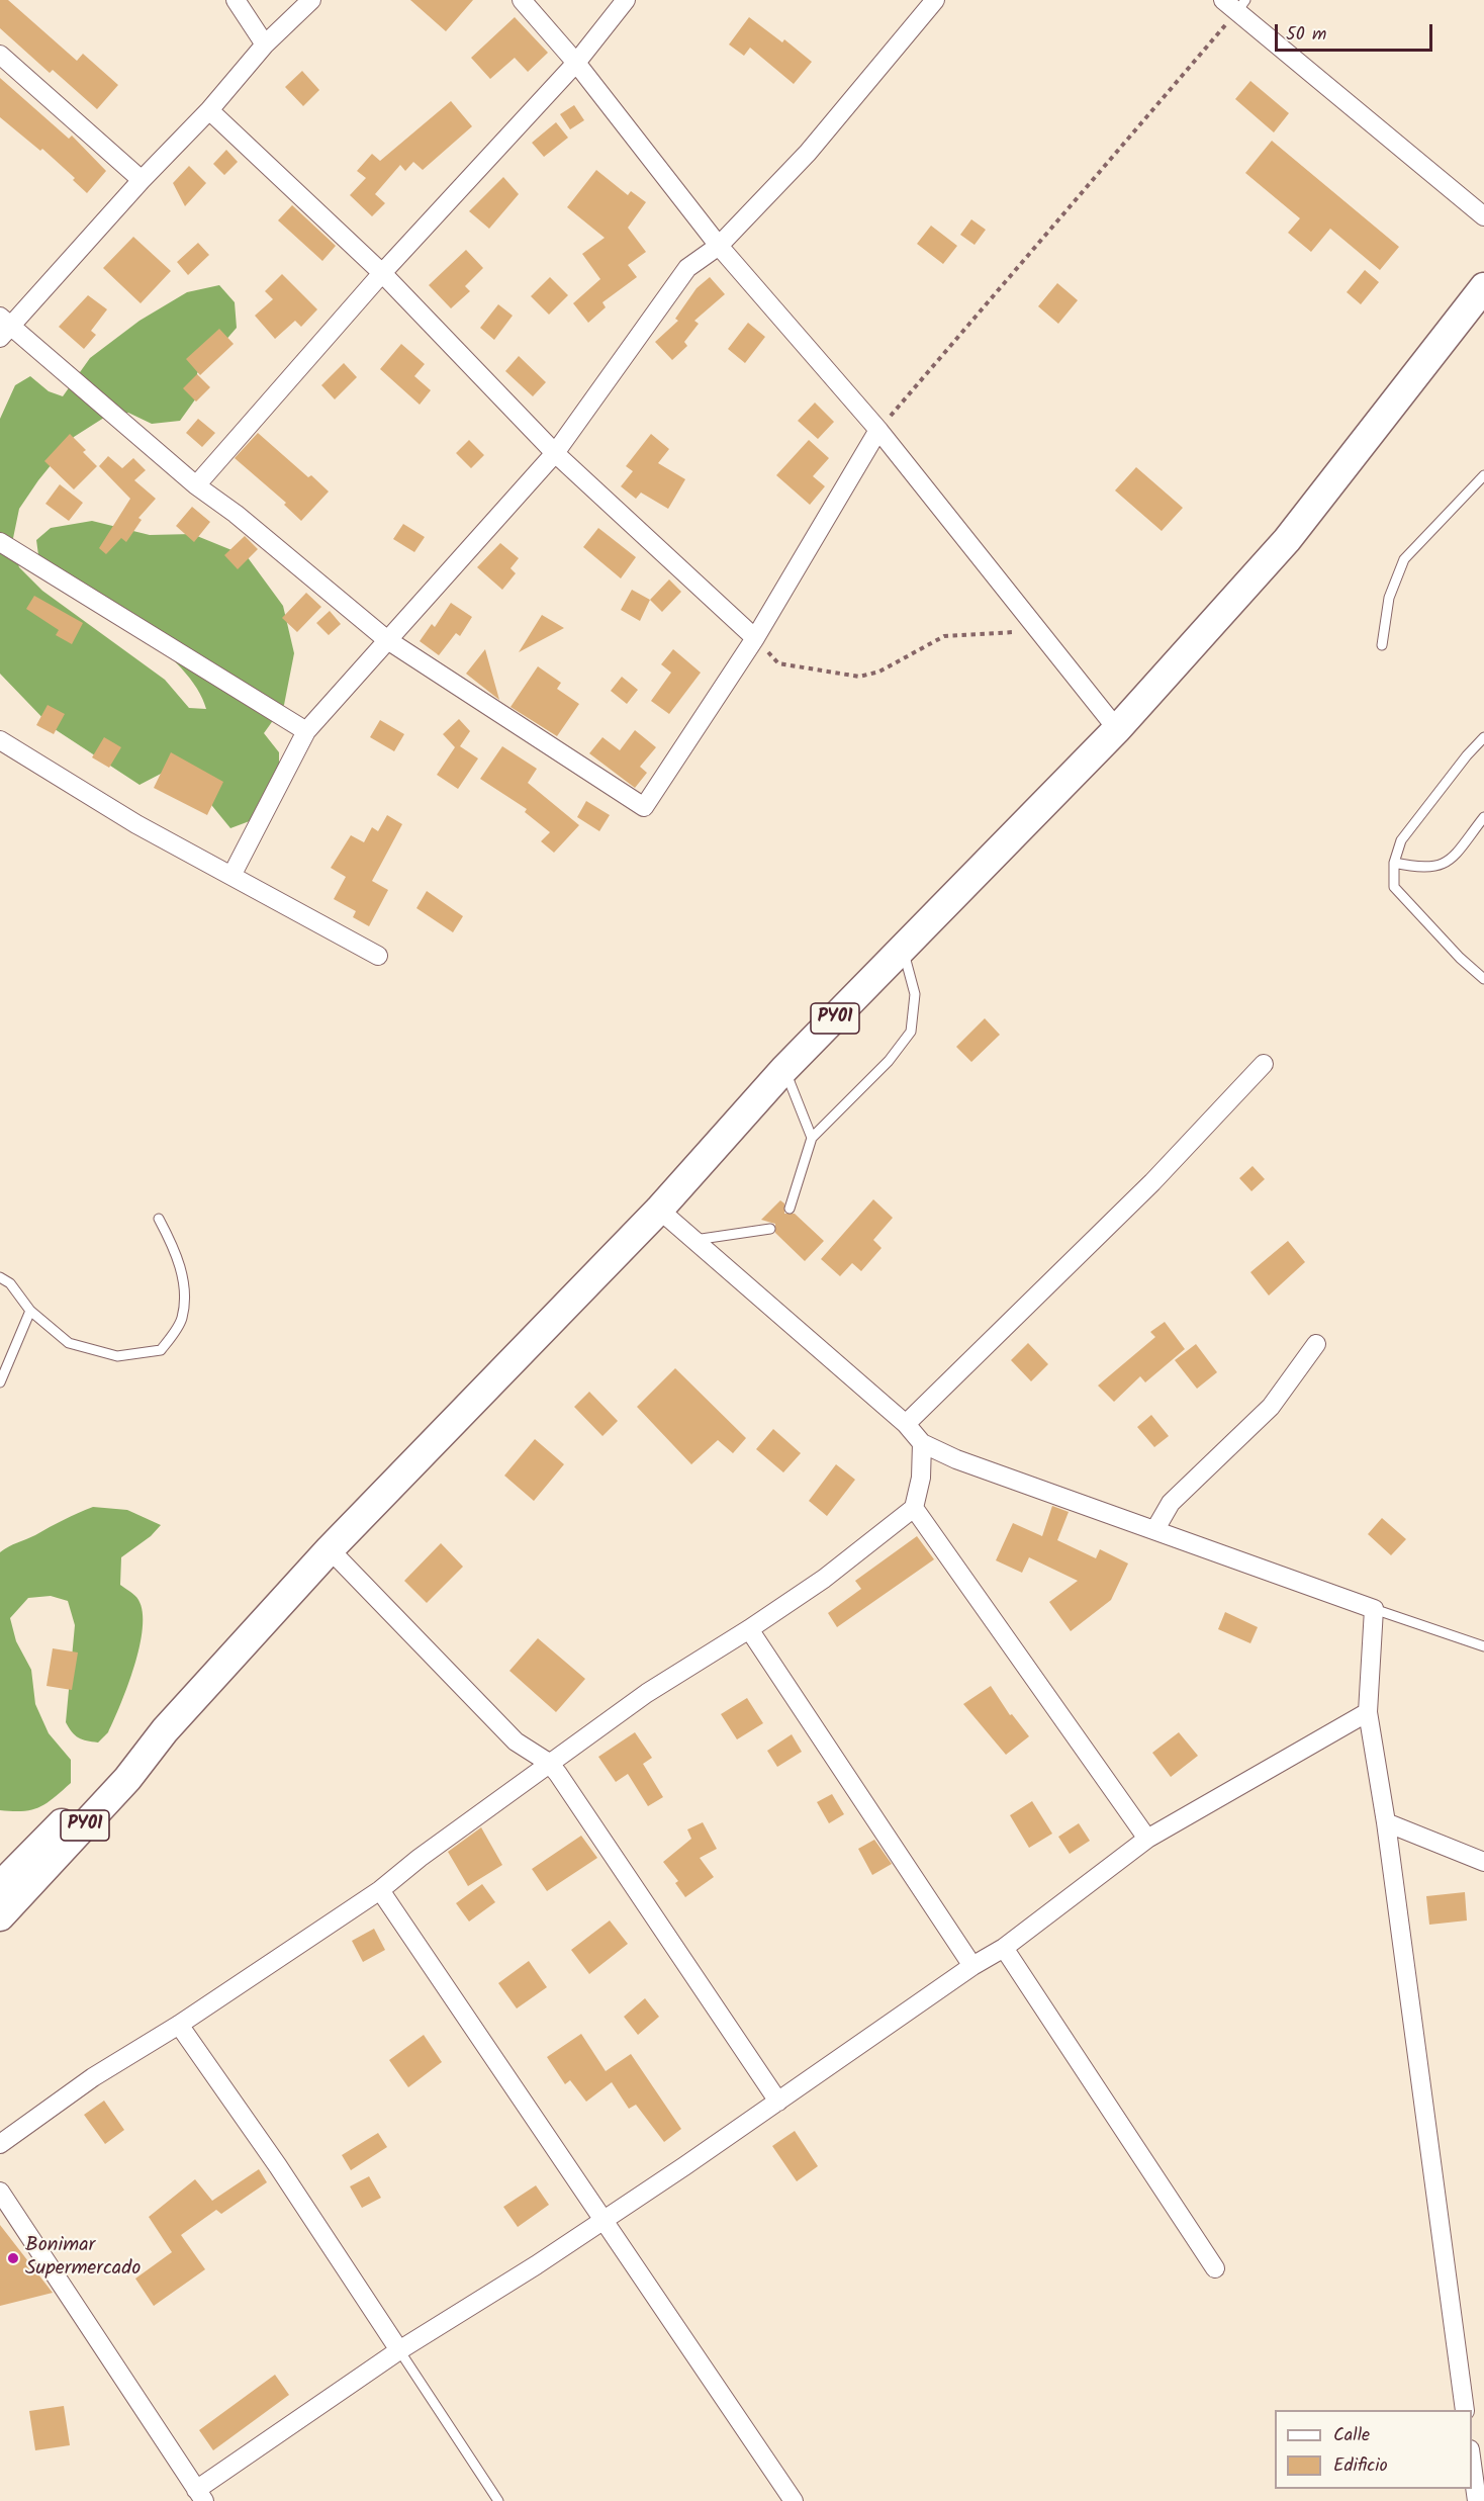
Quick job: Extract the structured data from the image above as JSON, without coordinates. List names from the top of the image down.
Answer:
{
  "streets": {
    "highway": ["PY01"]
  },
  "places": ["Bonimar Supermercado"],
  "legend": ["Calle", "Edificio"],
  "scale_bar": "50 m"
}
